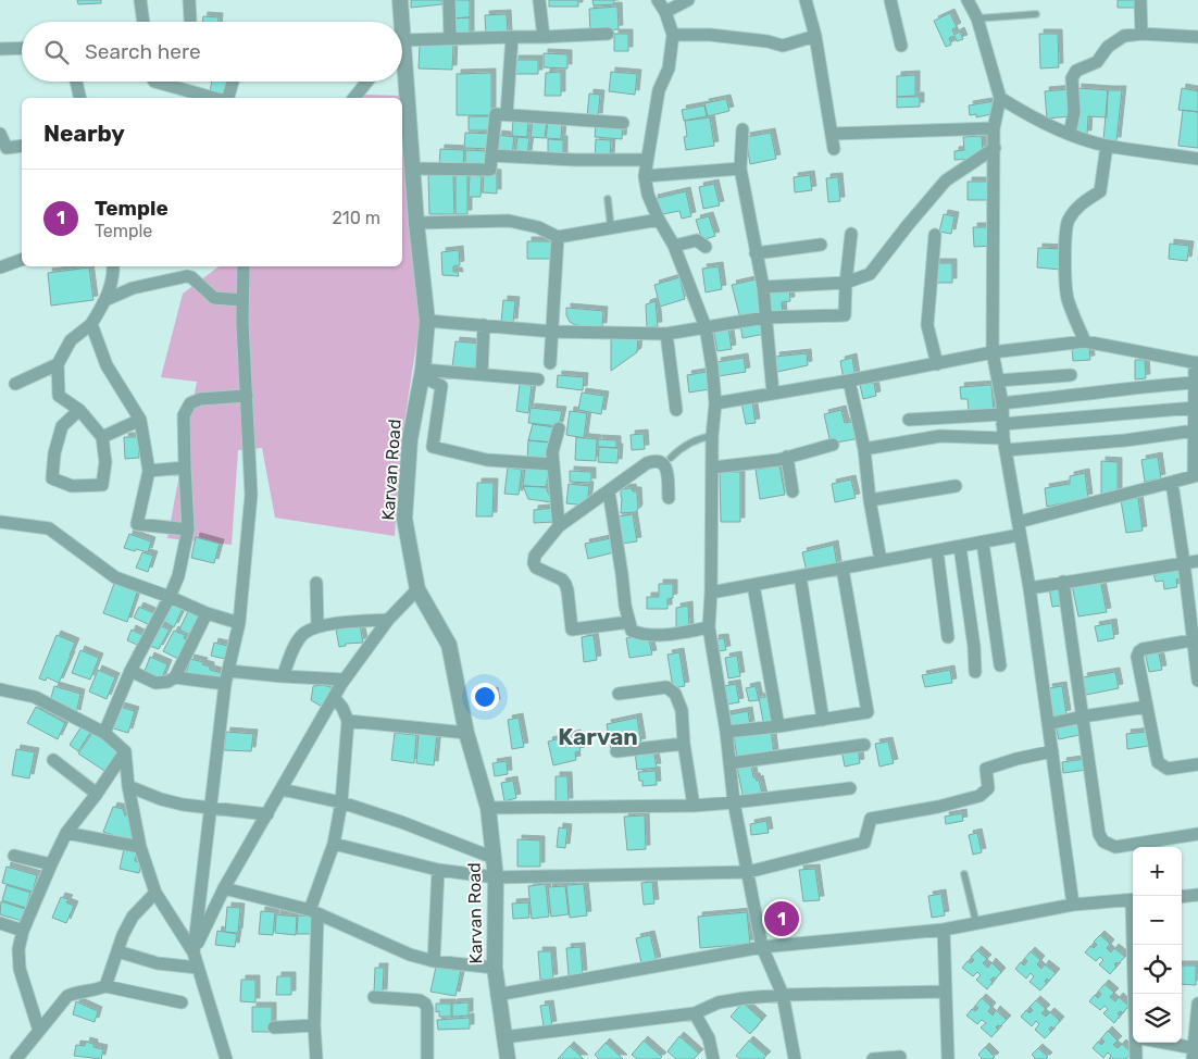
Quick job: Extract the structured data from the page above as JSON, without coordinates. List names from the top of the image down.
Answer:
{
  "streets": {
    "street": ["Karvan Road"]
  },
  "districts": ["Karvan"],
  "page": {
    "search": "Search here",
    "heading": "Nearby",
    "list": [
      {
        "mark": "1",
        "name": "Temple",
        "note": "Temple",
        "value": "210 m"
      }
    ],
    "map_buttons": ["+", "−"],
    "pins": "1"
  }
}
